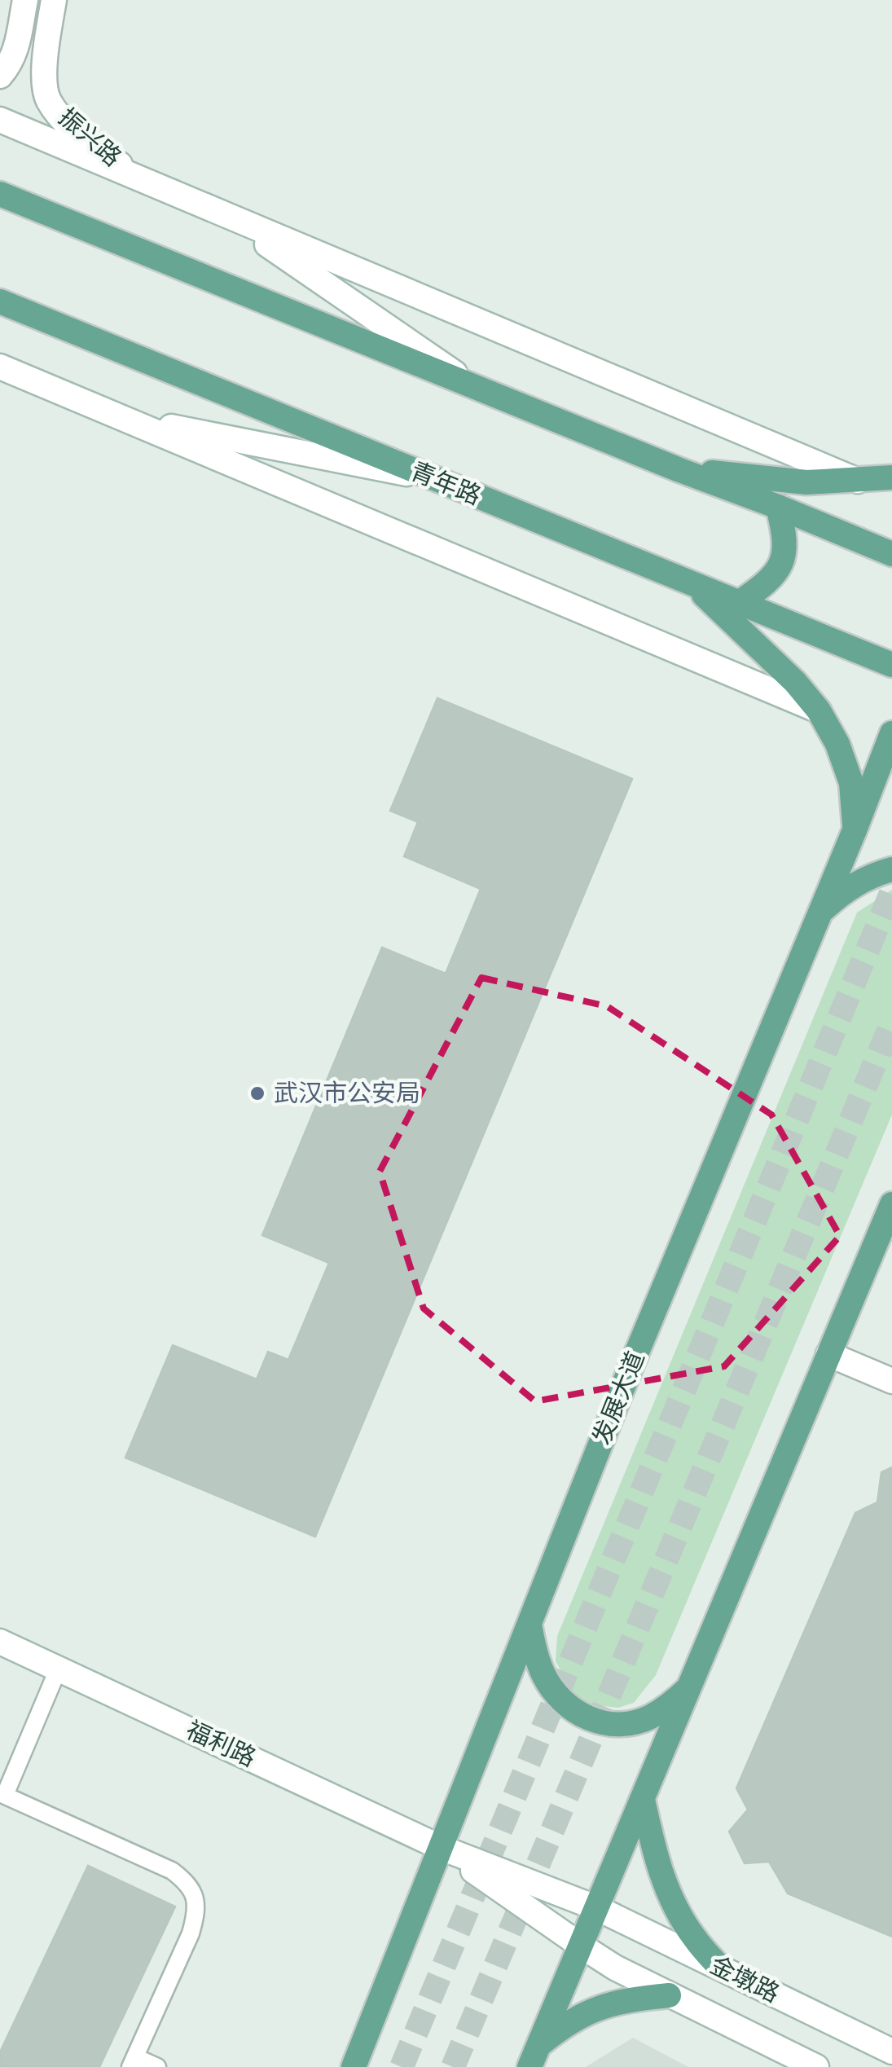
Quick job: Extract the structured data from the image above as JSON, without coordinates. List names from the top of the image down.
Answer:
{
  "streets": {
    "main road": [
      "振兴路",
      "青年路",
      "发展大道",
      "福利路",
      "金墩路"
    ]
  },
  "crossings": [
    ["发展大道", "福利路"],
    ["发展大道", "金墩路"],
    ["福利路", "金墩路"]
  ],
  "places": ["武汉市公安局"]
}
